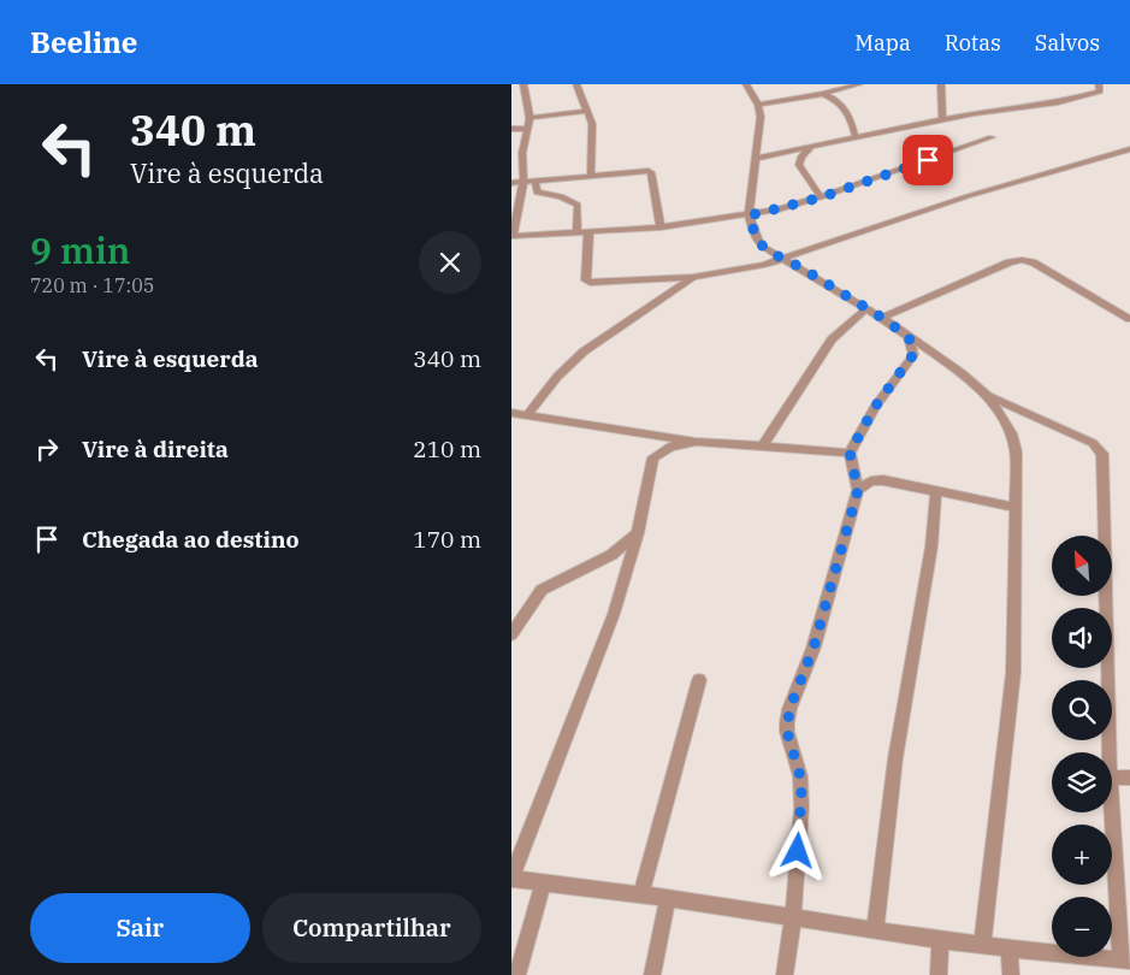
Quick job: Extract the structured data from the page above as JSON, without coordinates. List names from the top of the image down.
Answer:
{
  "north": "top left",
  "page": {
    "header": "Beeline",
    "nav": ["Mapa", "Rotas", "Salvos"],
    "turn": ["340 m", "Vire à esquerda"],
    "heading": ["9 min", "720 m · 17:05"],
    "list": [
      {
        "name": "Vire à esquerda",
        "value": "340 m"
      },
      {
        "name": "Vire à direita",
        "value": "210 m"
      },
      {
        "name": "Chegada ao destino",
        "value": "170 m"
      }
    ],
    "map_buttons": ["+", "−"],
    "buttons": ["Sair", "Compartilhar"]
  }
}
